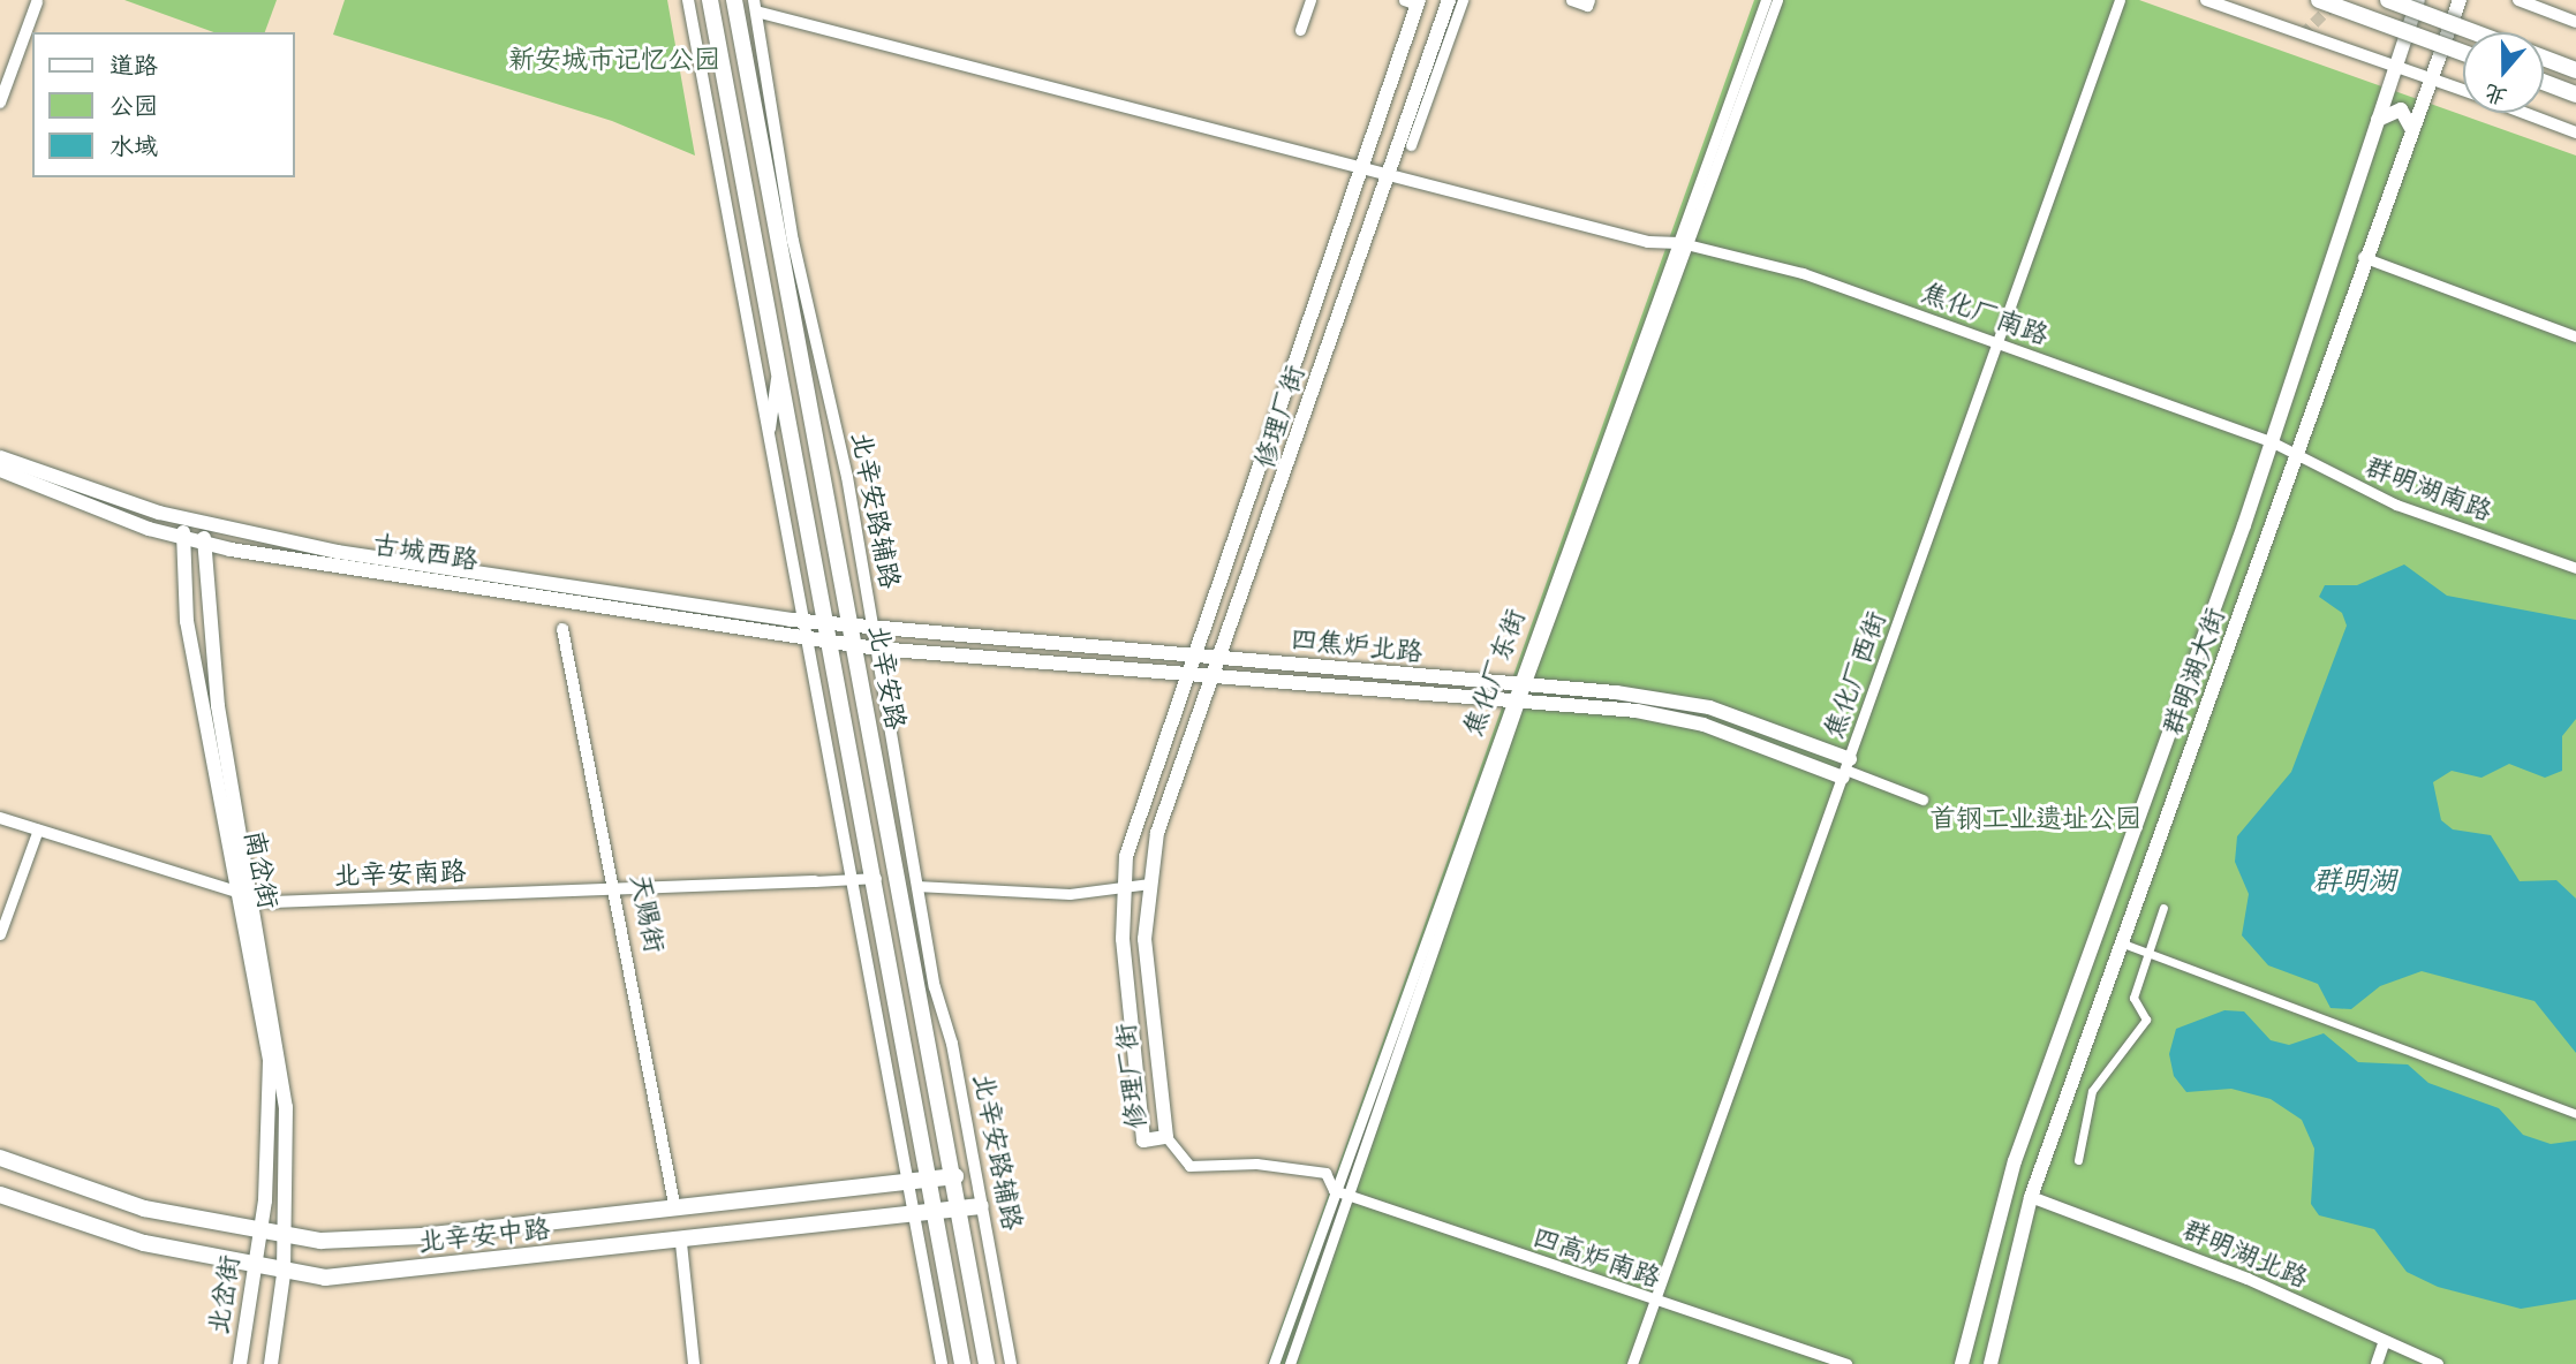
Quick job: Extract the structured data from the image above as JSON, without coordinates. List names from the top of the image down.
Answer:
{
  "streets": {
    "main road": [
      "修理厂街",
      "古城西路",
      "四焦炉北路",
      "群明湖大街",
      "北辛安路",
      "南岔街",
      "北辛安中路",
      "北岔街"
    ],
    "street": [
      "焦化厂南路",
      "群明湖南路",
      "北辛安路辅路",
      "焦化厂东街",
      "焦化厂西街",
      "北辛安南路",
      "天赐街",
      "群明湖北路",
      "四高炉南路"
    ]
  },
  "crossings": [
    ["焦化厂南路", "群明湖南路"],
    ["焦化厂南路", "群明湖大街"],
    ["焦化厂南路", "焦化厂东街"],
    ["焦化厂南路", "焦化厂西街"],
    ["修理厂街", "四焦炉北路"],
    ["修理厂街", "四高炉南路"],
    ["群明湖南路", "群明湖大街"],
    ["北辛安路辅路", "四焦炉北路"],
    ["北辛安路辅路", "北辛安中路"],
    ["古城西路", "四焦炉北路"],
    ["古城西路", "北辛安路"],
    ["古城西路", "南岔街"],
    ["四焦炉北路", "焦化厂东街"],
    ["四焦炉北路", "焦化厂西街"],
    ["四焦炉北路", "北辛安路"],
    ["群明湖大街", "群明湖北路"],
    ["焦化厂东街", "四高炉南路"],
    ["焦化厂西街", "四高炉南路"],
    ["北辛安路", "北辛安中路"],
    ["南岔街", "北辛安南路"],
    ["南岔街", "北辛安中路"],
    ["南岔街", "北岔街"],
    ["北辛安南路", "天赐街"],
    ["天赐街", "北辛安中路"],
    ["北辛安中路", "北岔街"]
  ],
  "water": ["群明湖"],
  "parks": ["新安城市记忆公园", "首钢工业遗址公园"],
  "legend": ["道路", "公园", "水域"],
  "north": "bottom"
}
